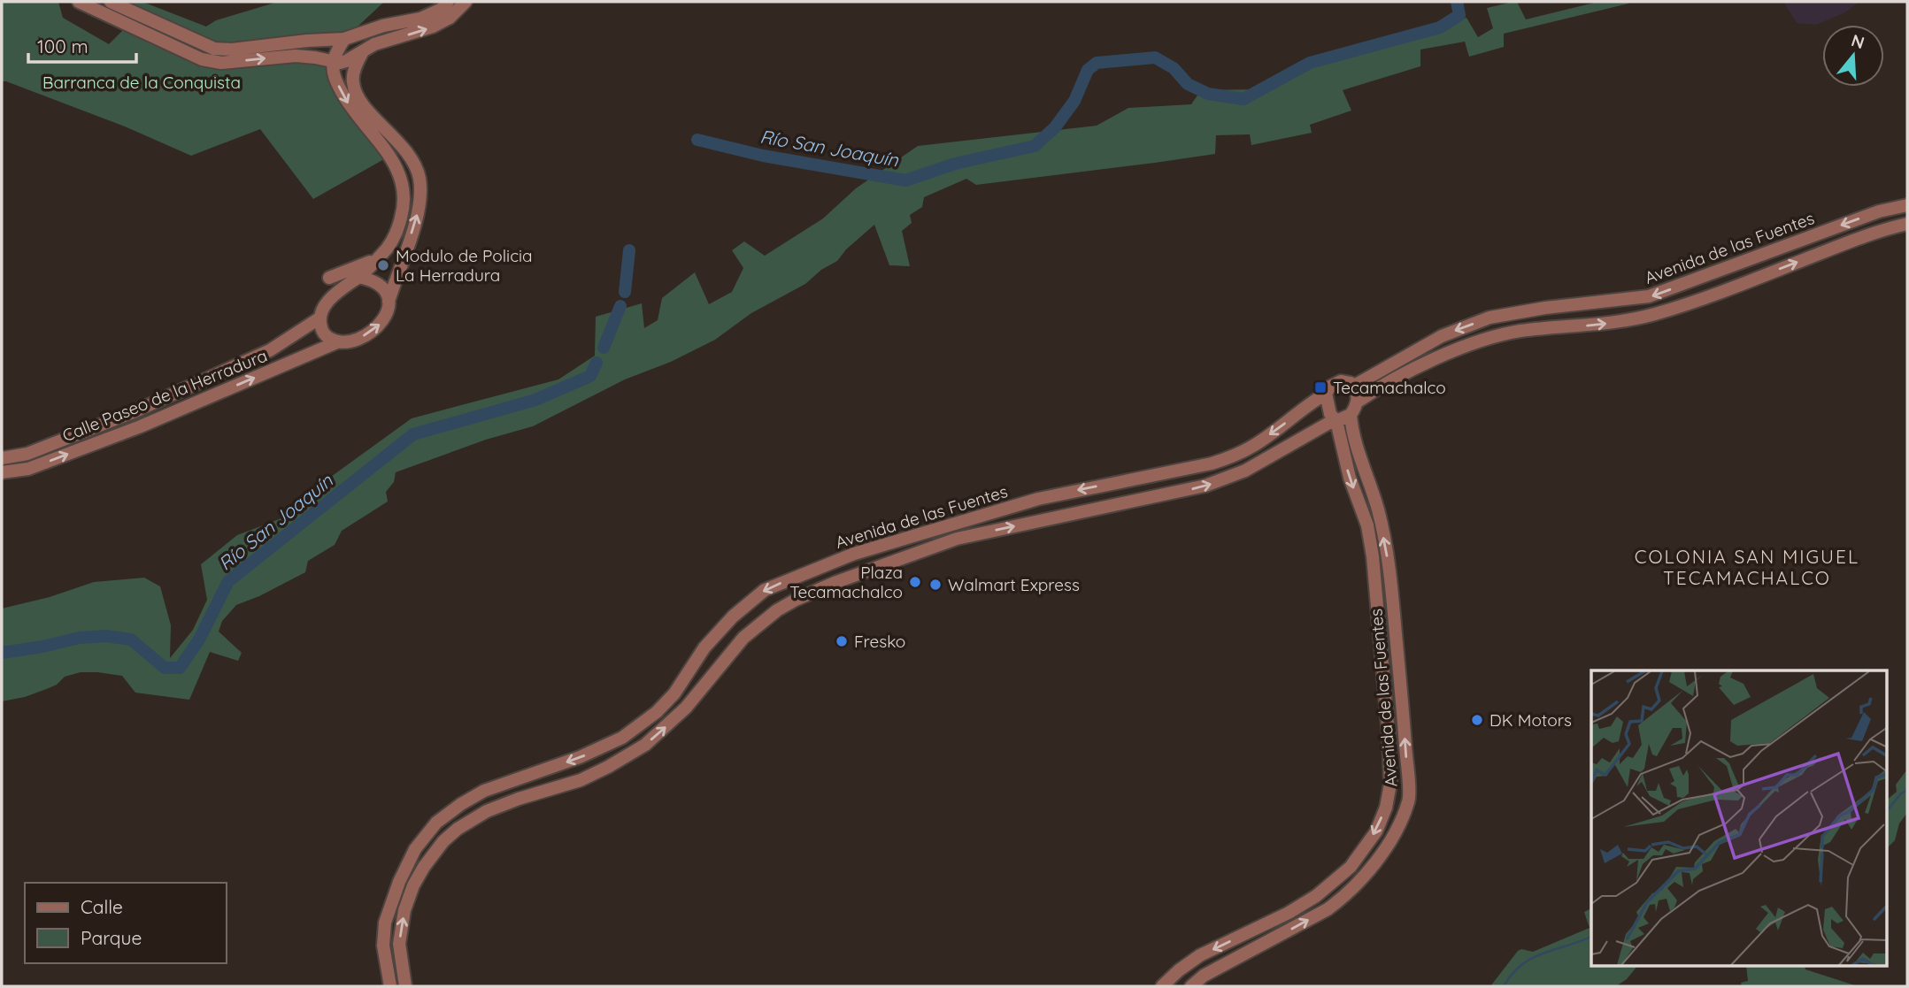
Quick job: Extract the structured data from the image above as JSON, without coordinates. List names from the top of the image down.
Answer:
{
  "streets": {
    "main road": ["Avenida de las Fuentes", "Calle Paseo de la Herradura"]
  },
  "districts": ["COLONIA SAN MIGUEL TECAMACHALCO"],
  "water": ["Río San Joaquín"],
  "parks": ["Barranca de la Conquista"],
  "places": {
    "other": [
      "Modulo de Policia La Herradura",
      "Plaza Tecamachalco",
      "Walmart Express",
      "Fresko",
      "DK Motors"
    ],
    "transit": ["Tecamachalco"]
  },
  "legend": ["Calle", "Parque"],
  "scale_bar": "100 m",
  "north": "top"
}
